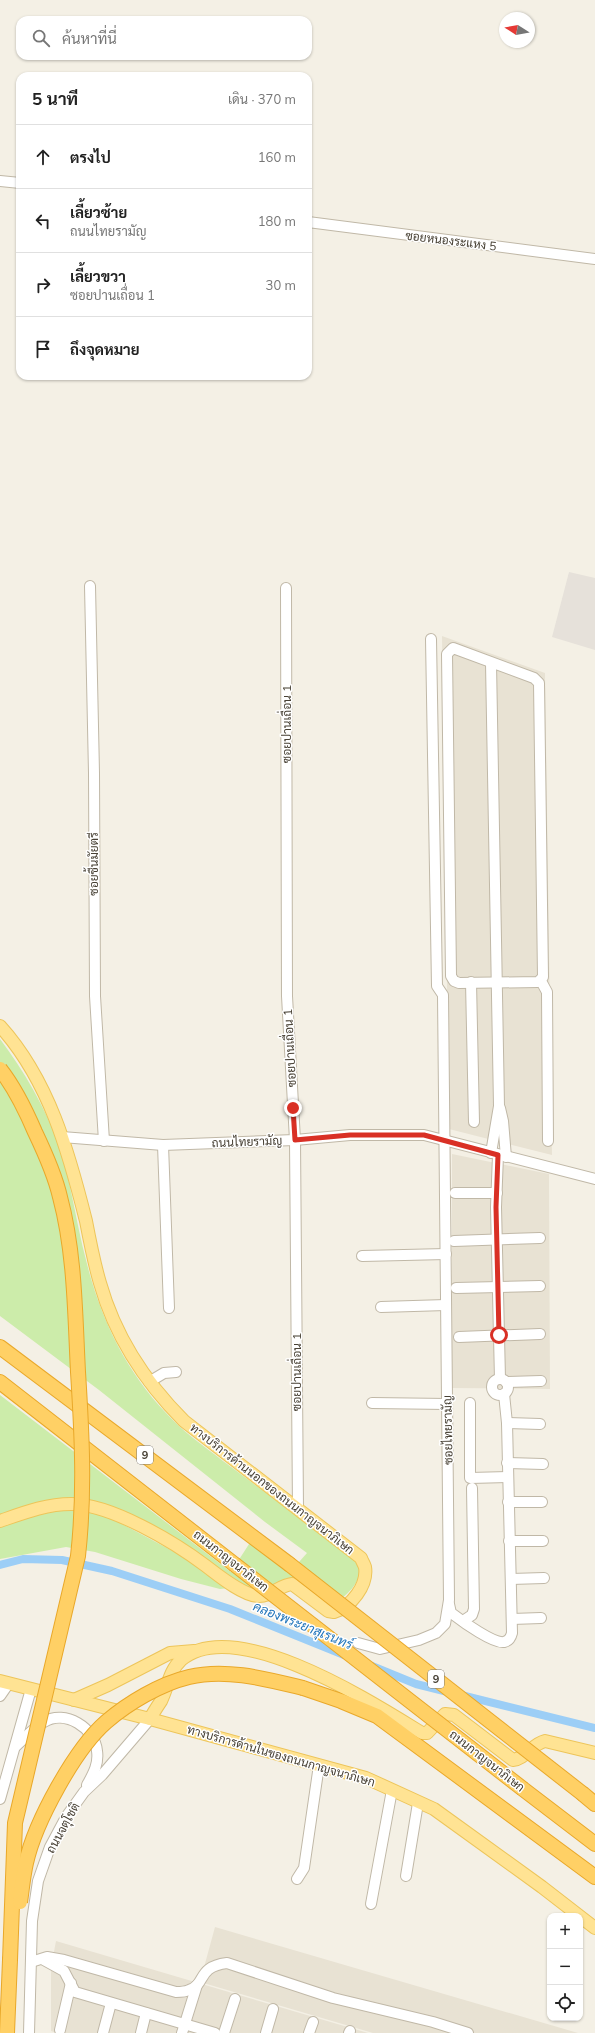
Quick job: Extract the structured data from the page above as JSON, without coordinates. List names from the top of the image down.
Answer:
{
  "streets": {
    "highway": ["9", "ถนนกาญจนาภิเษก"],
    "main road": ["ทางบริการด้านนอกของถนนกาญจนาภิเษก", "ทางบริการด้านในของถนนกาญจนาภิเษก"],
    "street": [
      "ซอยหนองระแหง 5",
      "ซอยปานเถื่อน 1",
      "ซอยชื้นมัยตรี",
      "ถนนไทยรามัญ",
      "ซอยไทยรามัญ",
      "ถนนจตุโชติ"
    ]
  },
  "crossings": [
    ["ซอยปานเถื่อน 1", "ถนนไทยรามัญ"],
    ["ซอยปานเถื่อน 1", "ทางบริการด้านนอกของถนนกาญจนาภิเษก"],
    ["ซอยชื้นมัยตรี", "ถนนไทยรามัญ"],
    ["ถนนไทยรามัญ", "ซอยไทยรามัญ"],
    ["ถนนไทยรามัญ", "ทางบริการด้านนอกของถนนกาญจนาภิเษก"],
    ["ทางบริการด้านในของถนนกาญจนาภิเษก", "ถนนจตุโชติ"]
  ],
  "water": ["คลองพระยาสุเรนทร์"],
  "north": "left",
  "page": {
    "search": "ค้นหาที่นี่",
    "heading": ["5 นาที", "เดิน · 370 m"],
    "list": [
      ["ตรงไป", "160 m"],
      ["เลี้ยวซ้าย", "ถนนไทยรามัญ", "180 m"],
      ["เลี้ยวขวา", "ซอยปานเถื่อน 1", "30 m"],
      "ถึงจุดหมาย"
    ],
    "map_buttons": ["+", "−"]
  }
}
